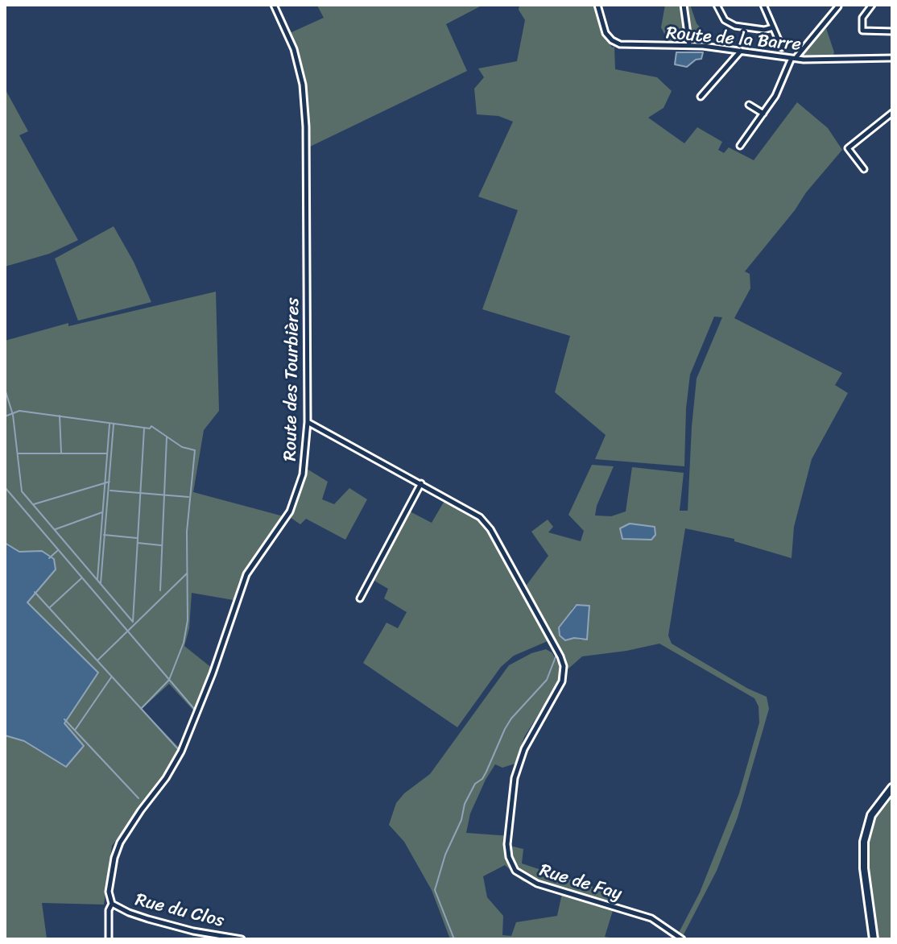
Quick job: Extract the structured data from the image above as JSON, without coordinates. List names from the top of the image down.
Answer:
{
  "streets": {
    "street": [
      "Route de la Barre",
      "Route des Tourbières",
      "Rue de Fay",
      "Rue du Clos"
    ]
  },
  "crossings": [
    ["Route des Tourbières", "Rue de Fay"],
    ["Route des Tourbières", "Rue du Clos"]
  ]
}
